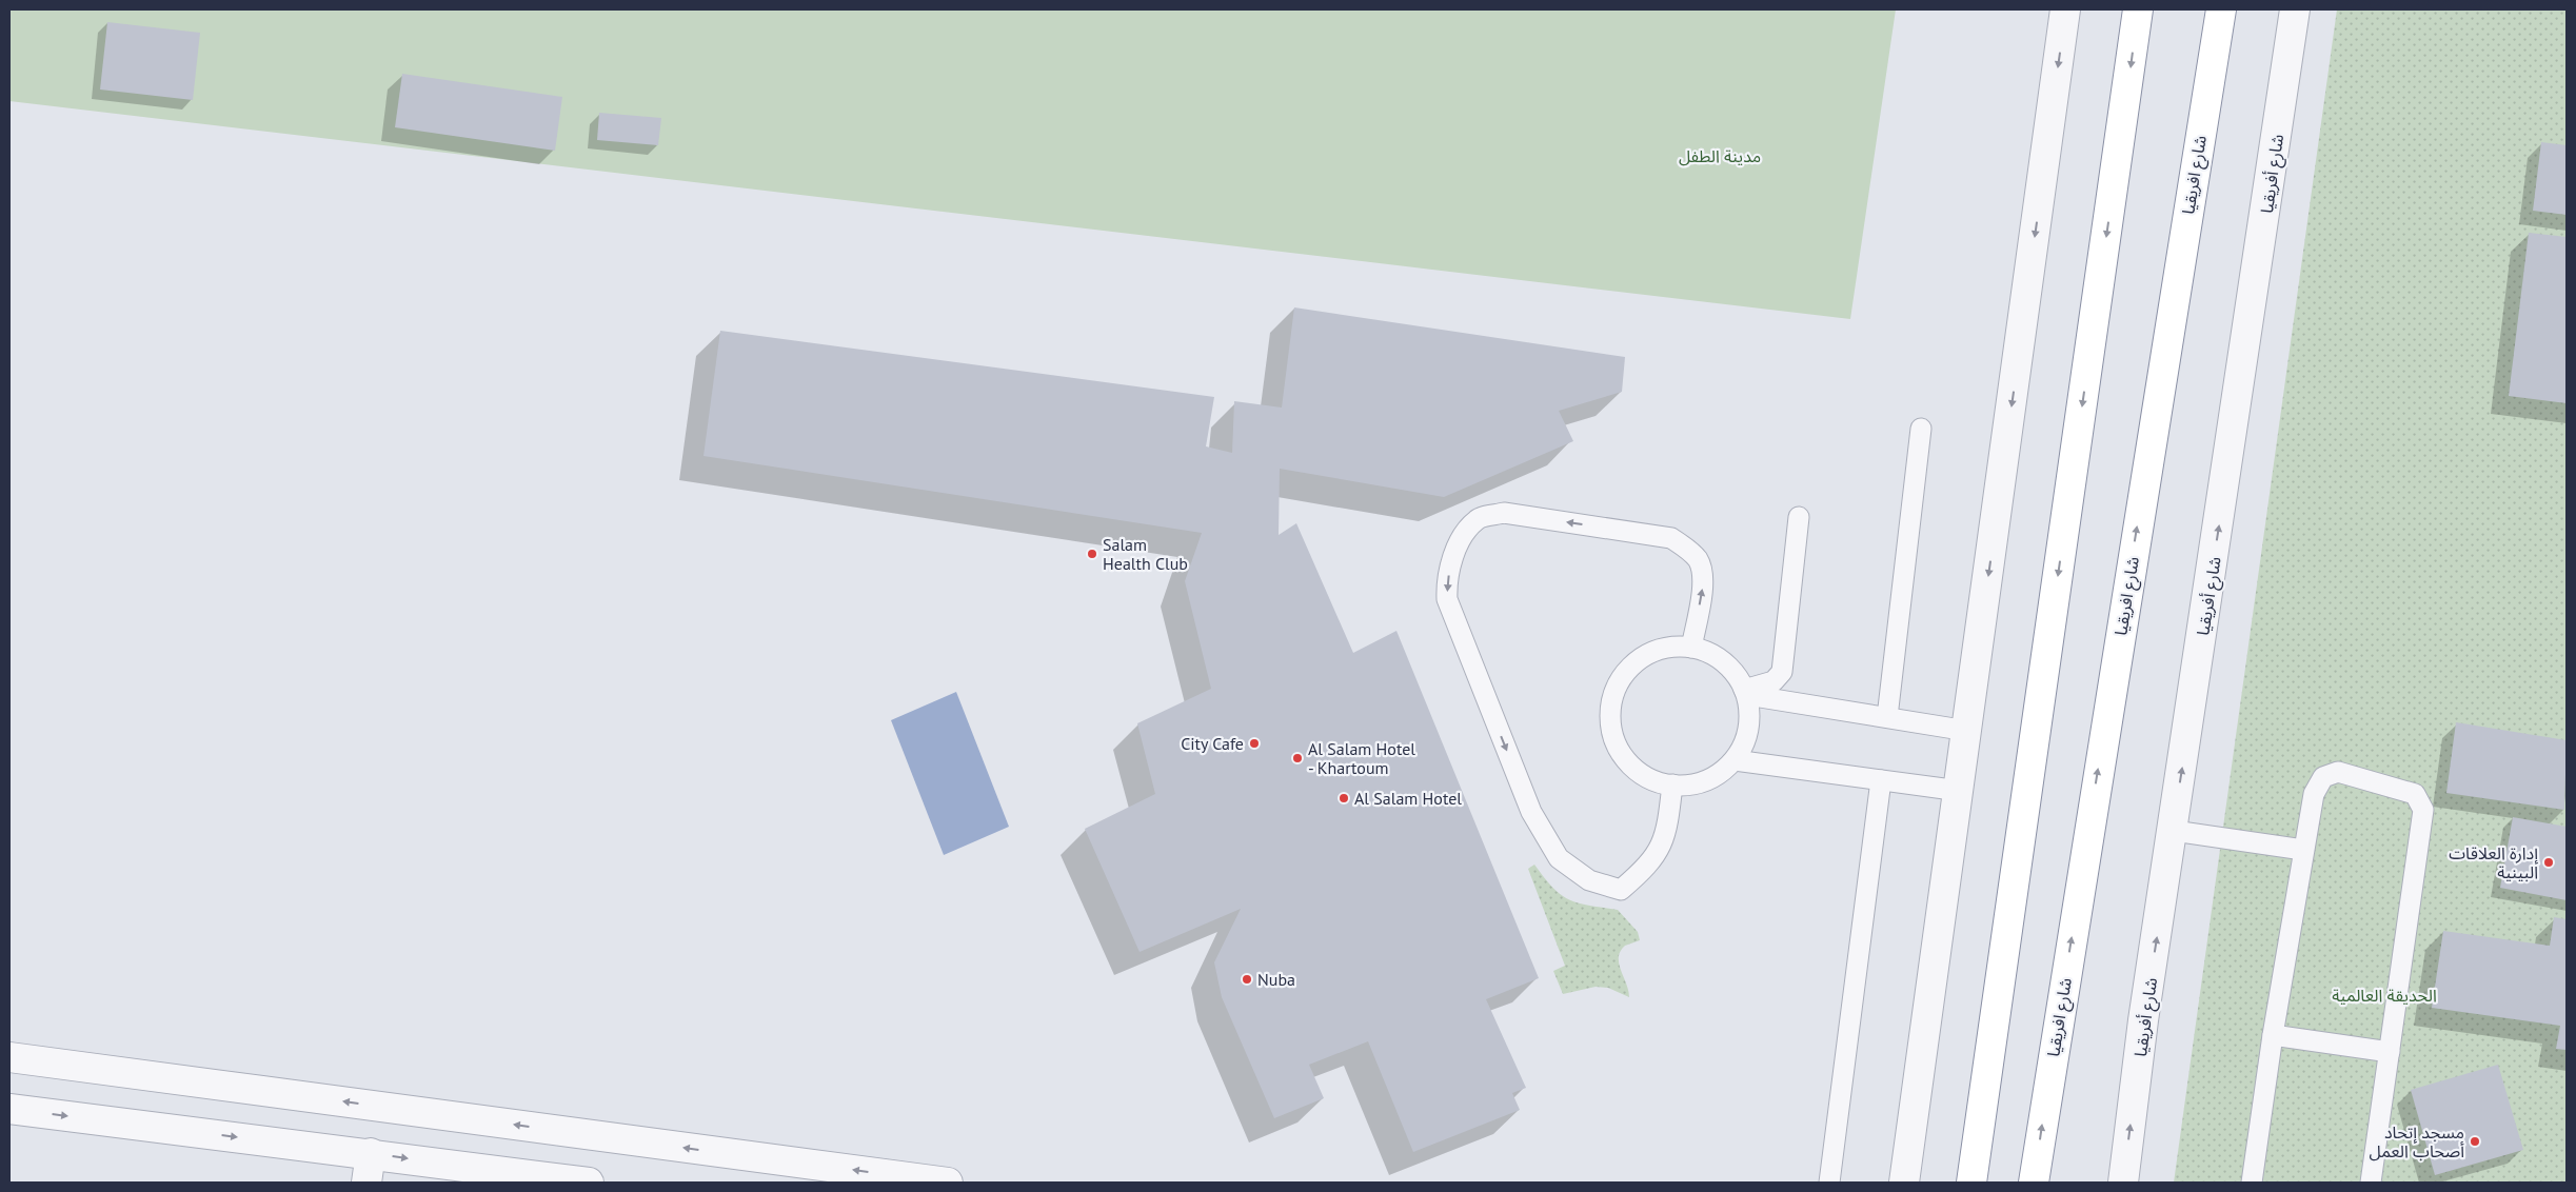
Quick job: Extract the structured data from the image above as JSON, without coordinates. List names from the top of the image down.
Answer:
{
  "streets": {
    "highway": ["شارع افريقيا"],
    "street": ["شارع أفريقيا"]
  },
  "parks": ["مدينة الطفل", "الحديقة العالمية"],
  "places": [
    "Salam Health Club",
    "City Cafe",
    "Al Salam Hotel - Khartoum",
    "Al Salam Hotel",
    "إدارة العلاقات البينية",
    "Nuba",
    "مسجد إتحاد أصحاب العمل"
  ]
}
